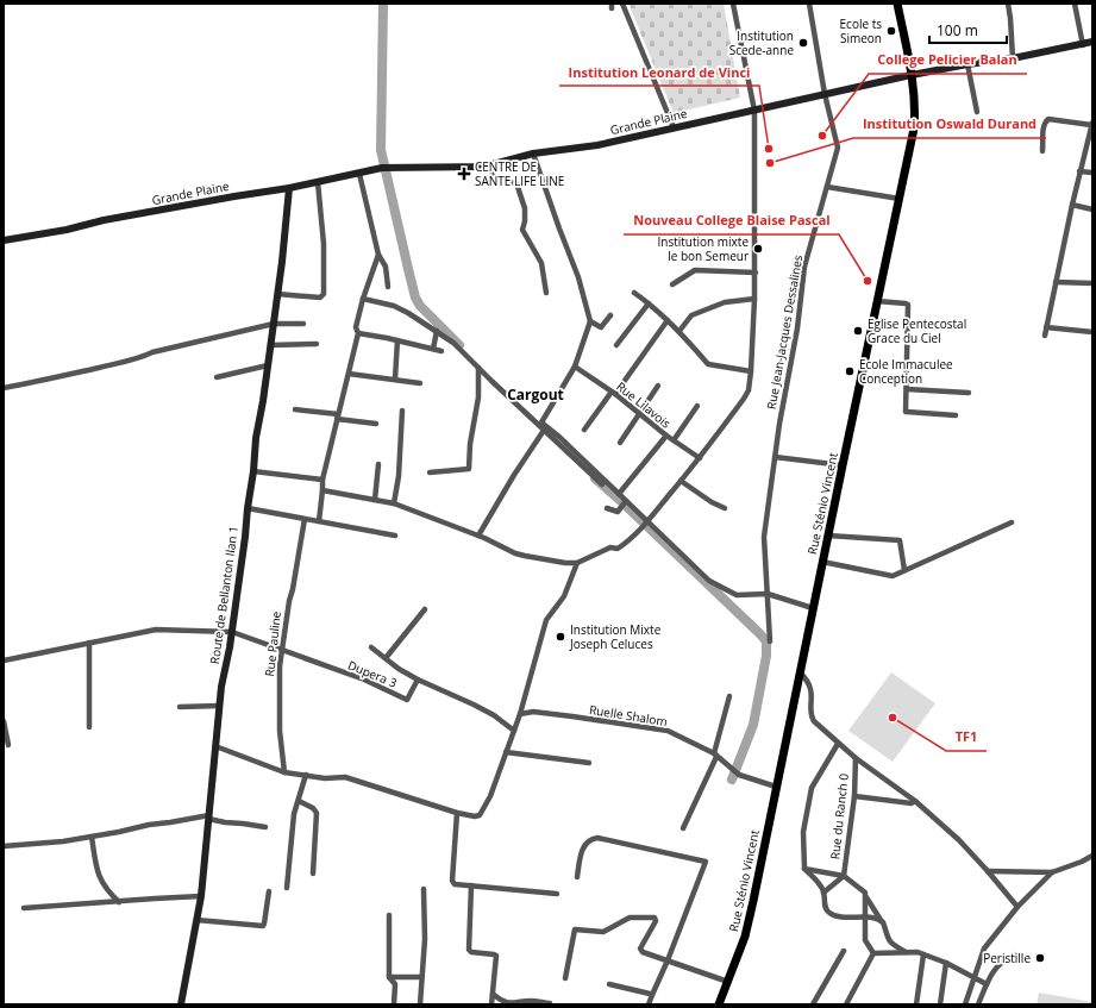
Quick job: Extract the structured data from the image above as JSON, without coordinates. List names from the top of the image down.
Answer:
{
  "streets": {
    "main road": ["Rue Sténio Vincent"],
    "street": [
      "Grande Plaine",
      "Rue Jean-Jacques Dessalines",
      "Rue Lilavois",
      "Route de Bellanton Ilan 1",
      "Rue Pauline",
      "Dupera 3",
      "Ruelle Shalom",
      "Rue du Ranch 0"
    ]
  },
  "crossings": [
    ["Grande Plaine", "Rue Jean-Jacques Dessalines"],
    ["Grande Plaine", "Rue Sténio Vincent"],
    ["Grande Plaine", "Route de Bellanton Ilan 1"],
    ["Rue Sténio Vincent", "Ruelle Shalom"],
    ["Route de Bellanton Ilan 1", "Dupera 3"],
    ["Rue Pauline", "Dupera 3"]
  ],
  "districts": ["Cargout"],
  "places": {
    "other": [
      "Ecole ts Simeon",
      "Institution Scede-anne",
      "College Pelicier Balan",
      "Institution Leonard de Vinci",
      "Institution Oswald Durand",
      "Institution mixte le bon Semeur",
      "Nouveau College Blaise Pascal",
      "Eglise Pentecostal Grace du Ciel",
      "Ecole Immaculee Conception",
      "Institution Mixte Joseph Celuces",
      "TF1",
      "Peristille"
    ],
    "health": ["CENTRE DE SANTE LIFE LINE"]
  },
  "scale_bar": "100 m"
}
